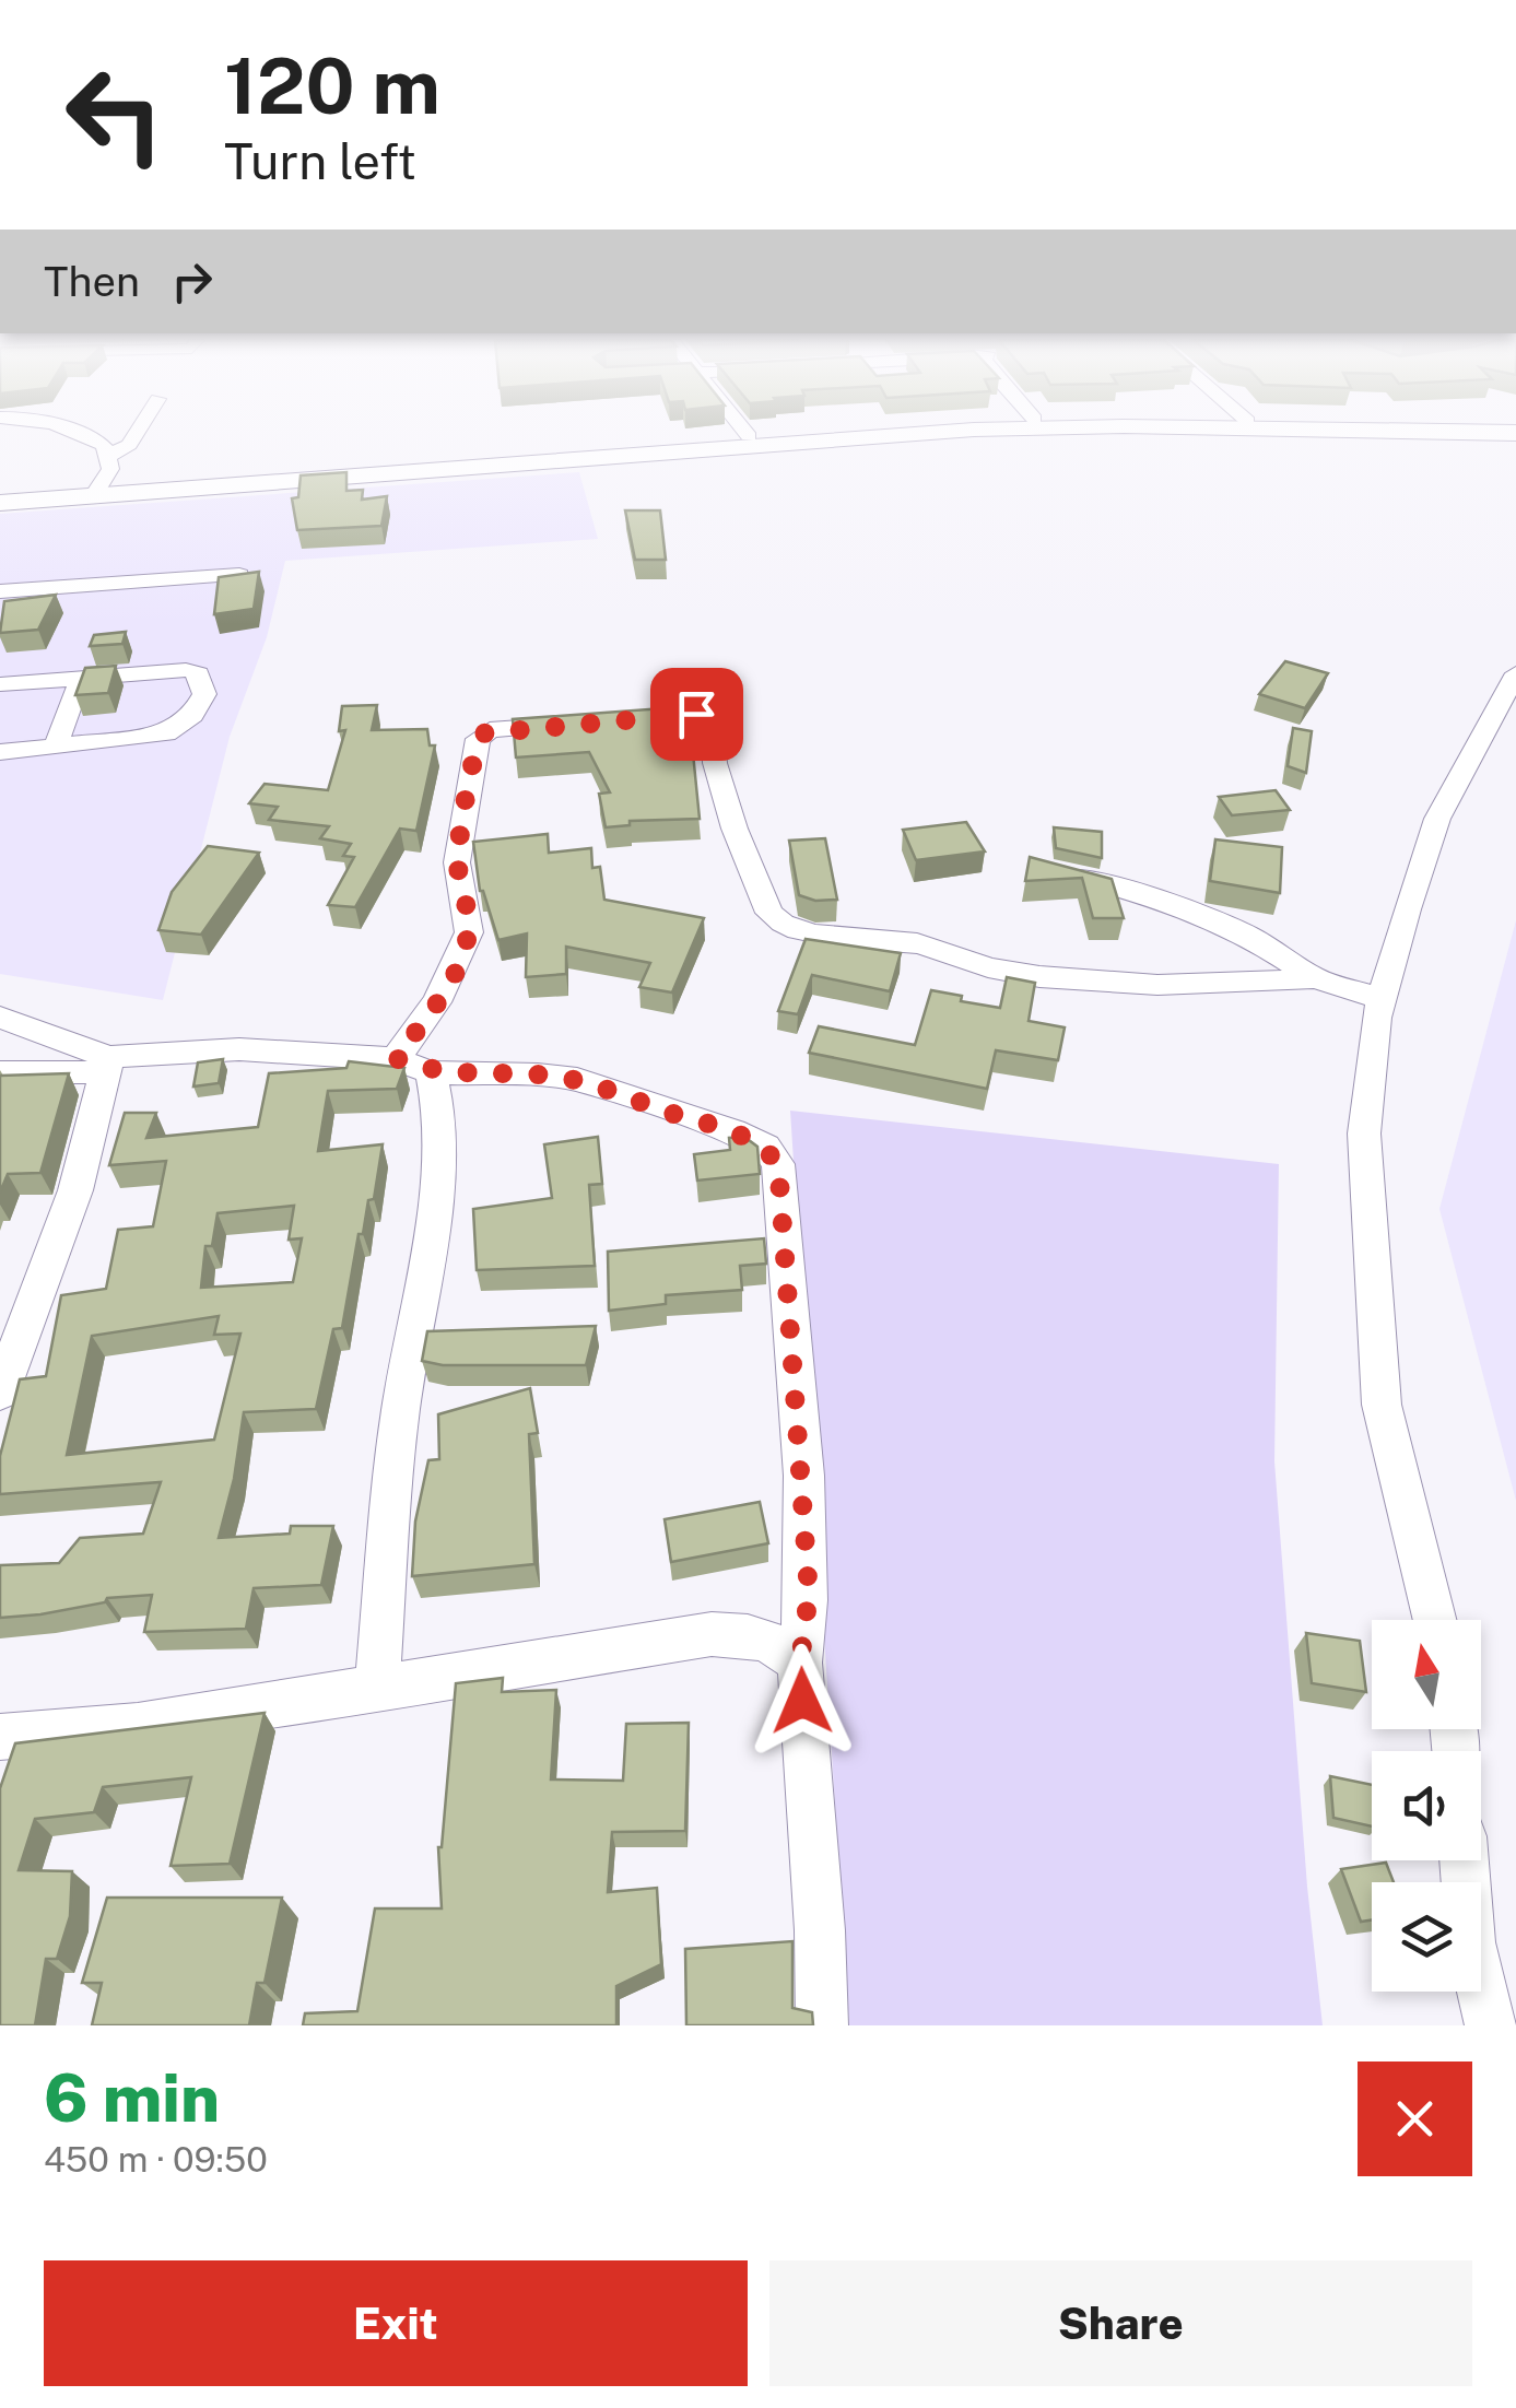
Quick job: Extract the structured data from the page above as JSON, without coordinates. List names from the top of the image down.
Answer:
{
  "north": "top",
  "page": {
    "turn": ["120 m", "Turn left"],
    "then": "Then",
    "heading": ["6 min", "450 m · 09:50"],
    "buttons": ["Exit", "Share"]
  }
}
